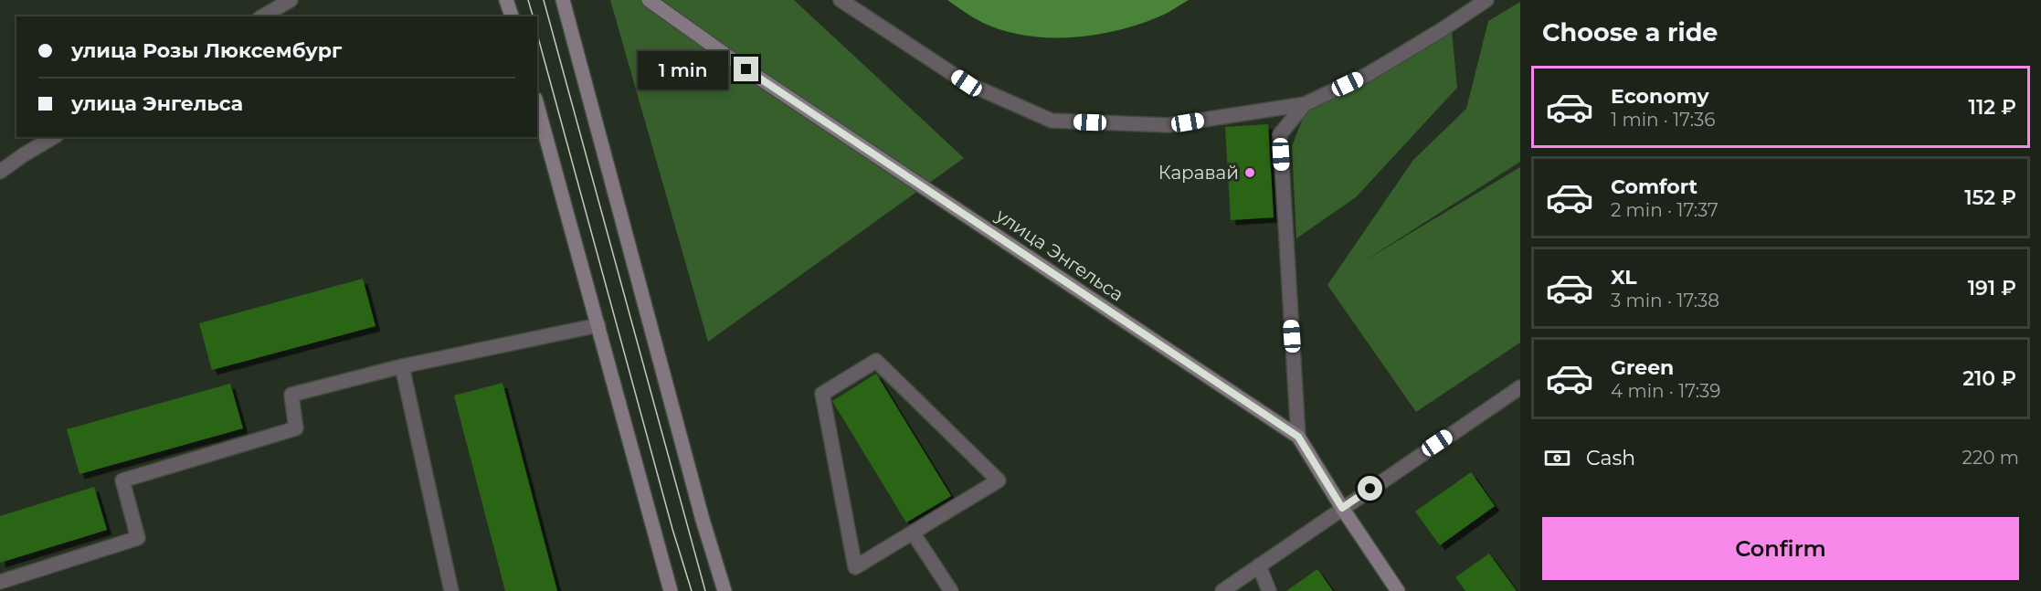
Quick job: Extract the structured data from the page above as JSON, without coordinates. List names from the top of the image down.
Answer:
{
  "streets": {
    "main road": ["улица Энгельса"]
  },
  "places": ["Каравай"],
  "page": {
    "heading": "Choose a ride",
    "banner": ["улица Розы Люксембург", "улица Энгельса"],
    "bubble": "1 min",
    "list": [
      {
        "name": "Economy",
        "note": "1 min · 17:36",
        "value": "112 ₽"
      },
      {
        "name": "Comfort",
        "note": "2 min · 17:37",
        "value": "152 ₽"
      },
      {
        "name": "XL",
        "note": "3 min · 17:38",
        "value": "191 ₽"
      },
      {
        "name": "Green",
        "note": "4 min · 17:39",
        "value": "210 ₽"
      }
    ],
    "pay": ["Cash", "220 m"],
    "buttons": "Confirm"
  }
}
